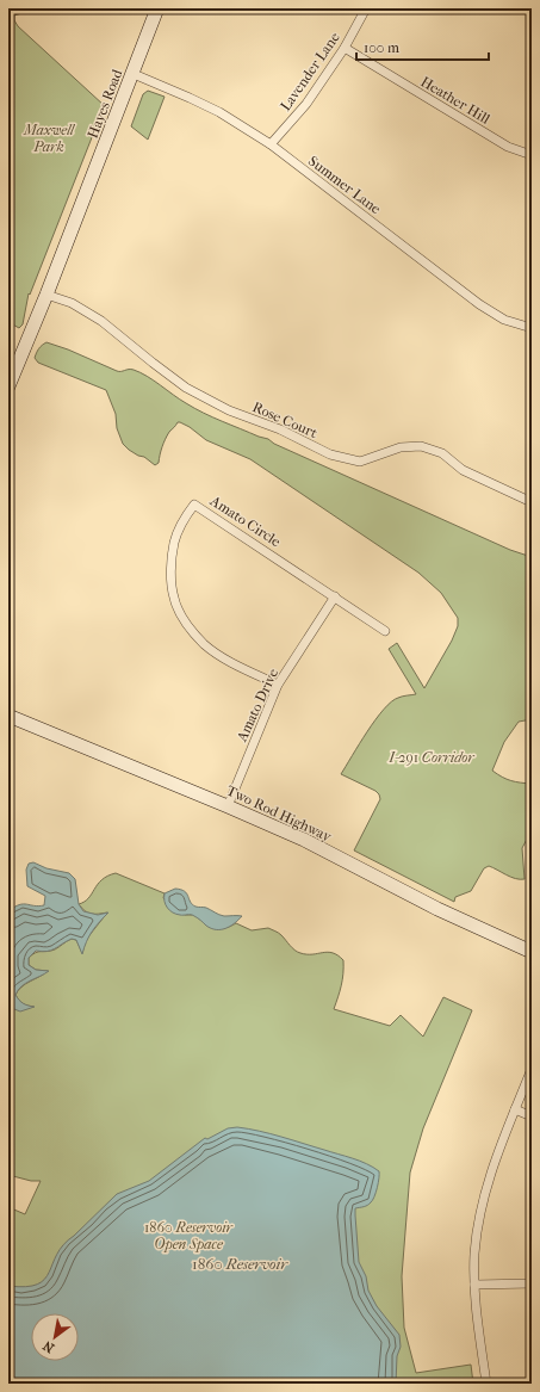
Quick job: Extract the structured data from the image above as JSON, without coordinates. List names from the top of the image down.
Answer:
{
  "streets": {
    "street": [
      "Lavender Lane",
      "Heather Hill",
      "Hayes Road",
      "Summer Lane",
      "Rose Court",
      "Amato Circle",
      "Amato Drive",
      "Two Rod Highway"
    ]
  },
  "crossings": [
    ["Lavender Lane", "Heather Hill"],
    ["Lavender Lane", "Summer Lane"],
    ["Hayes Road", "Summer Lane"],
    ["Hayes Road", "Rose Court"],
    ["Amato Circle", "Amato Drive"],
    ["Amato Drive", "Two Rod Highway"]
  ],
  "water": ["1860 Reservoir"],
  "parks": ["Maxwell Park", "I-291 Corridor", "1860 Reservoir Open Space"],
  "scale_bar": "100 m",
  "north": "bottom left"
}
